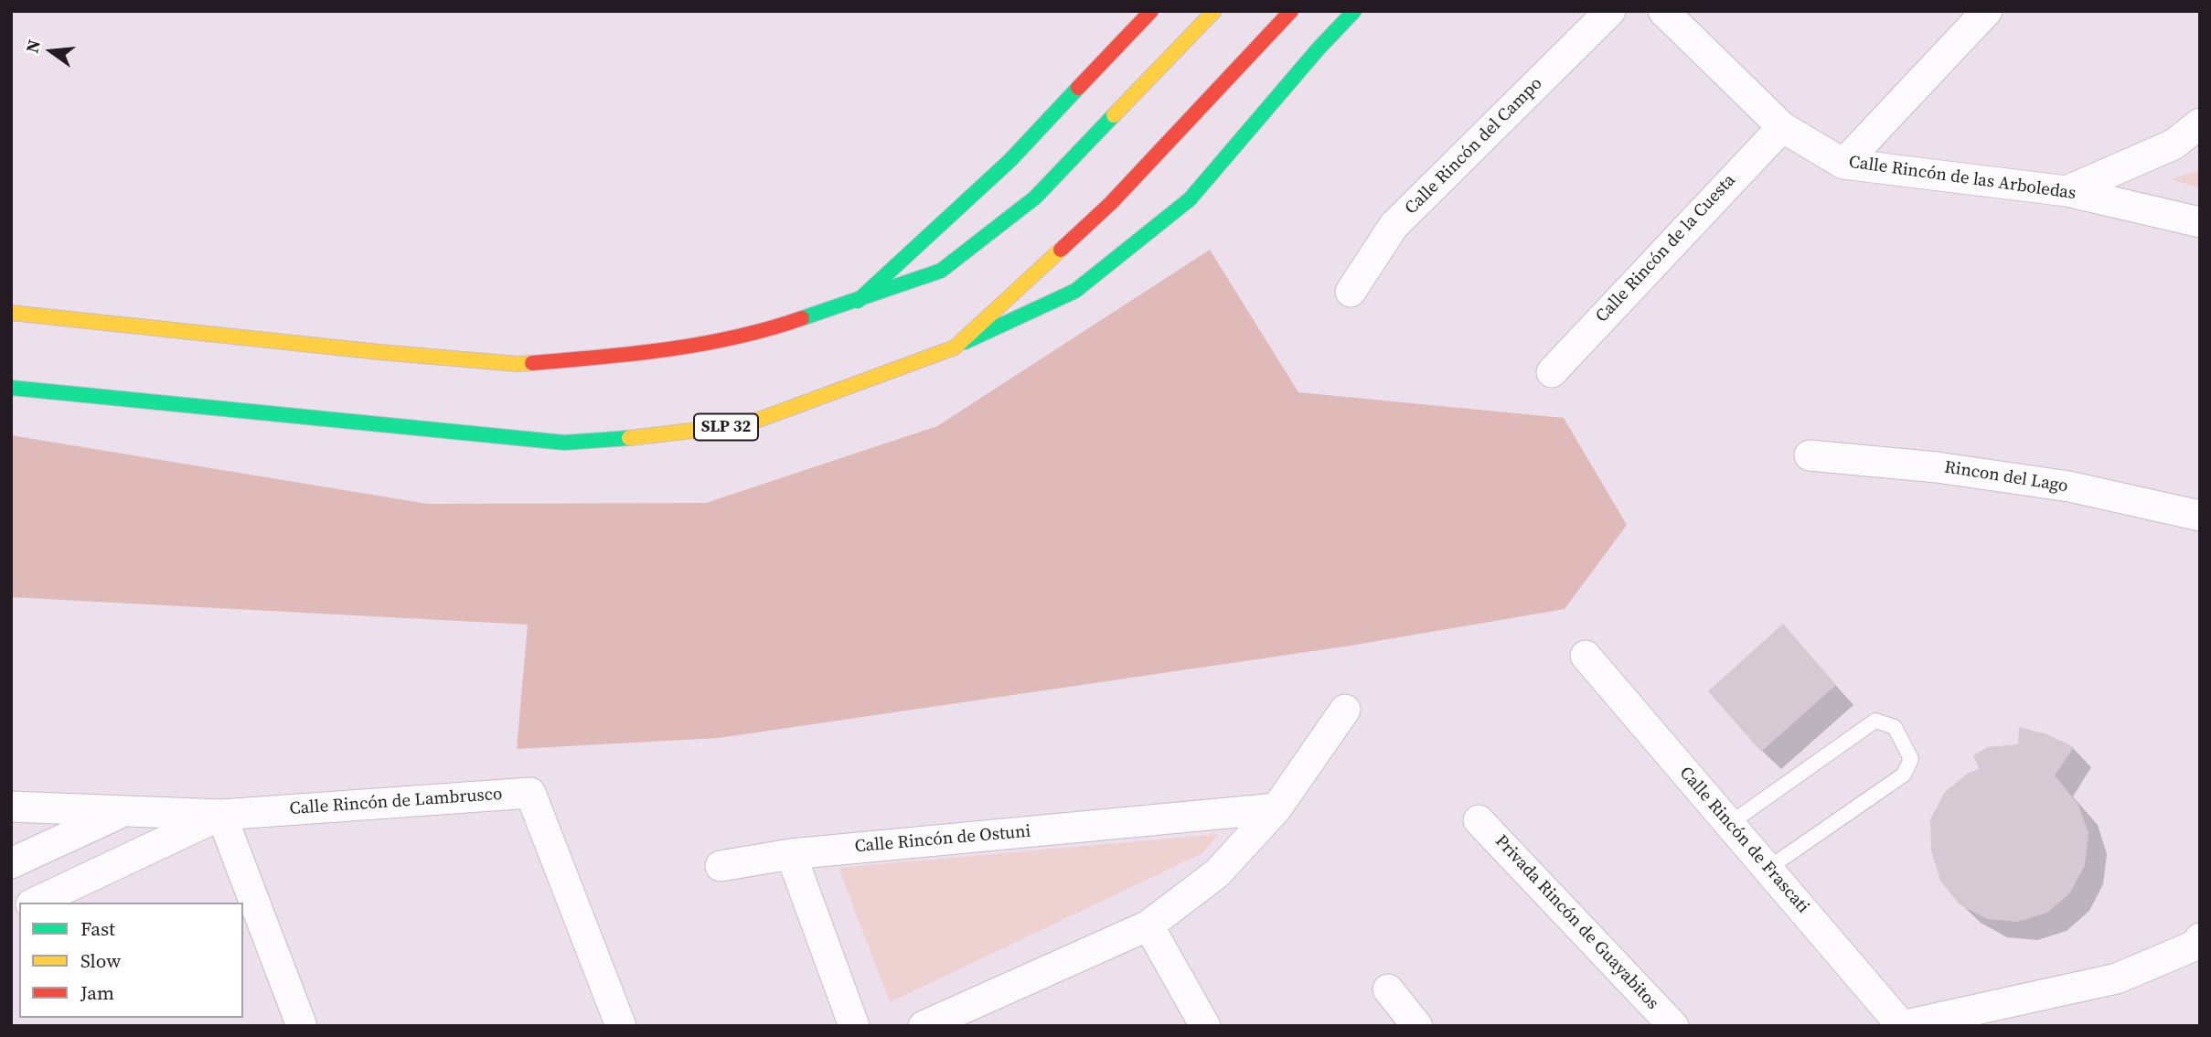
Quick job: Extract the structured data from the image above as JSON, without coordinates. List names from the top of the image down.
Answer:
{
  "streets": {
    "main road": ["SLP 32"],
    "street": [
      "Calle Rincón del Campo",
      "Calle Rincón de las Arboledas",
      "Calle Rincón de la Cuesta",
      "Rincon del Lago",
      "Calle Rincón de Lambrusco",
      "Calle Rincón de Ostuni",
      "Calle Rincón de Frascati",
      "Privada Rincón de Guayabitos"
    ]
  },
  "crossings": [
    ["Calle Rincón de las Arboledas", "Calle Rincón de la Cuesta"]
  ],
  "legend": ["Fast", "Slow", "Jam"],
  "north": "left"
}
